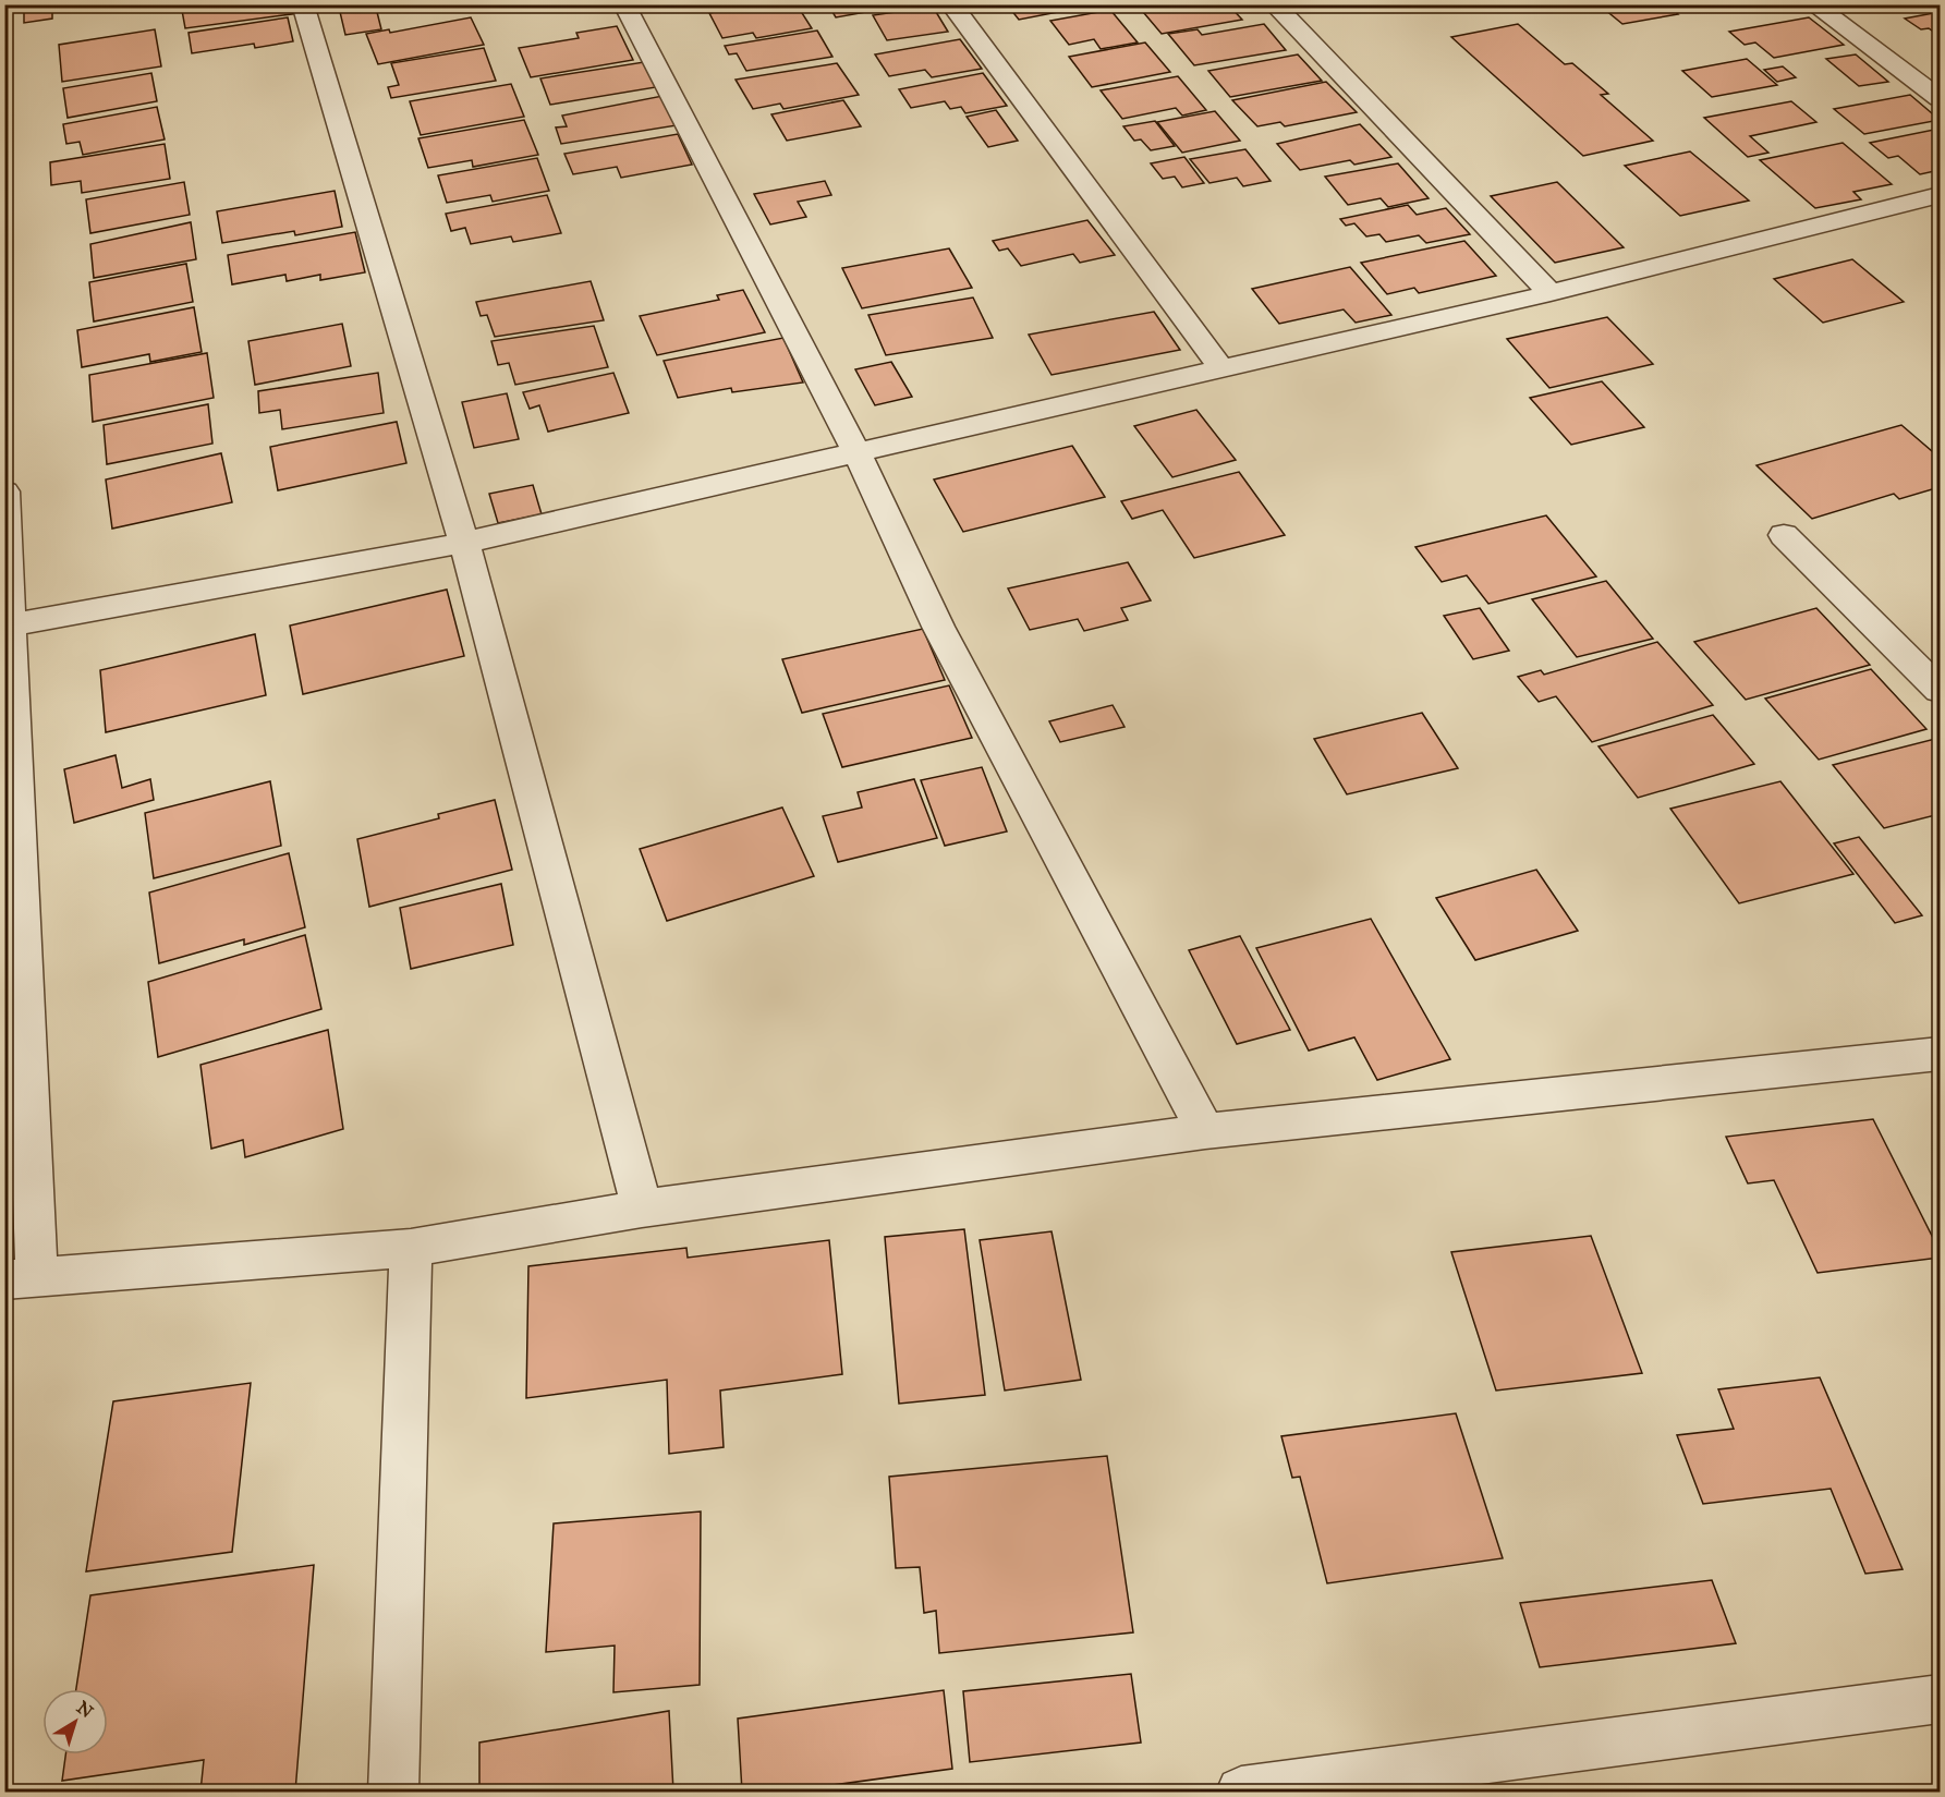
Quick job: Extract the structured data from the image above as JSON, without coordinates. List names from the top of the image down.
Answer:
{
  "north": "top right"
}
